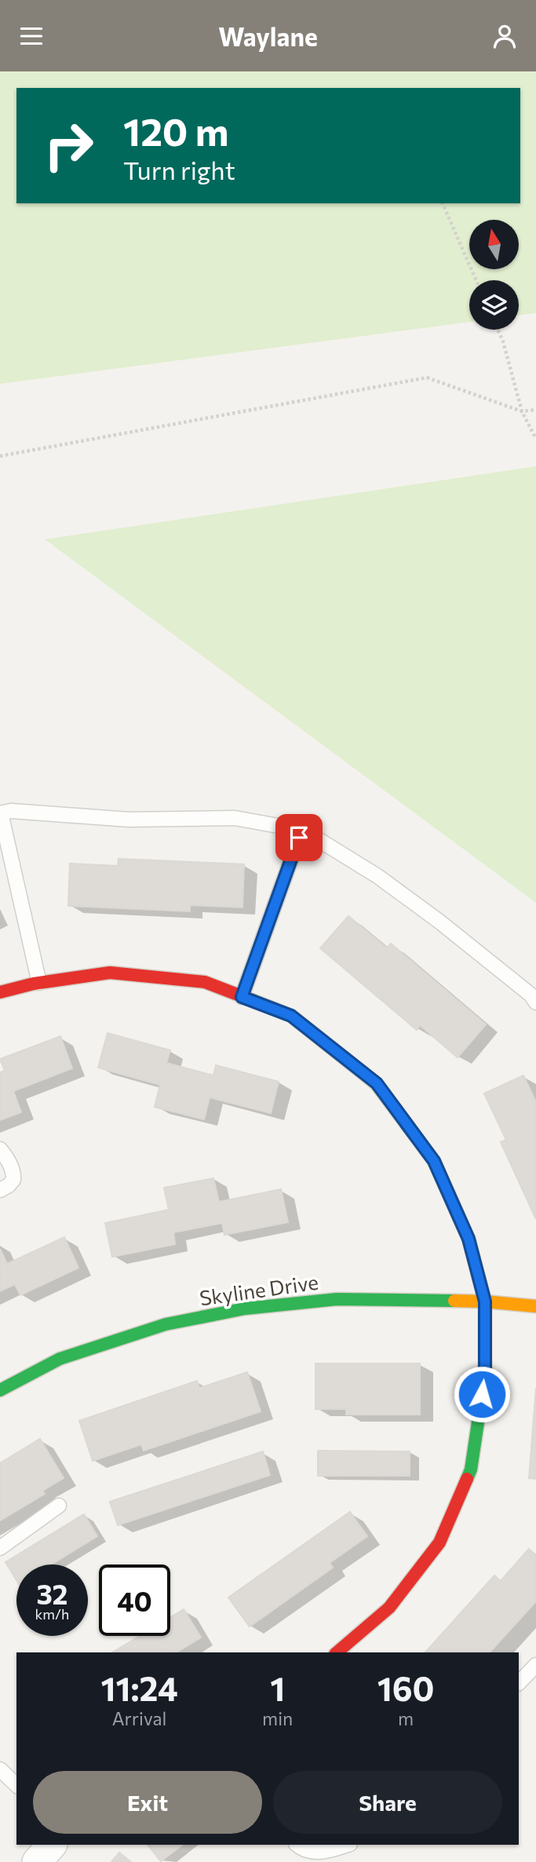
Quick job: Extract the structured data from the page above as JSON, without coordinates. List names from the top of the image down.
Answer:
{
  "streets": {
    "street": ["Skyline Drive"]
  },
  "north": "top",
  "page": {
    "header": "Waylane",
    "turn": ["120 m", "Turn right"],
    "speed": "32 km/h",
    "limit": "40",
    "eta": [
      "11:24",
      "Arrival",
      "1",
      "min",
      "160",
      "m"
    ],
    "buttons": ["Exit", "Share"]
  }
}
